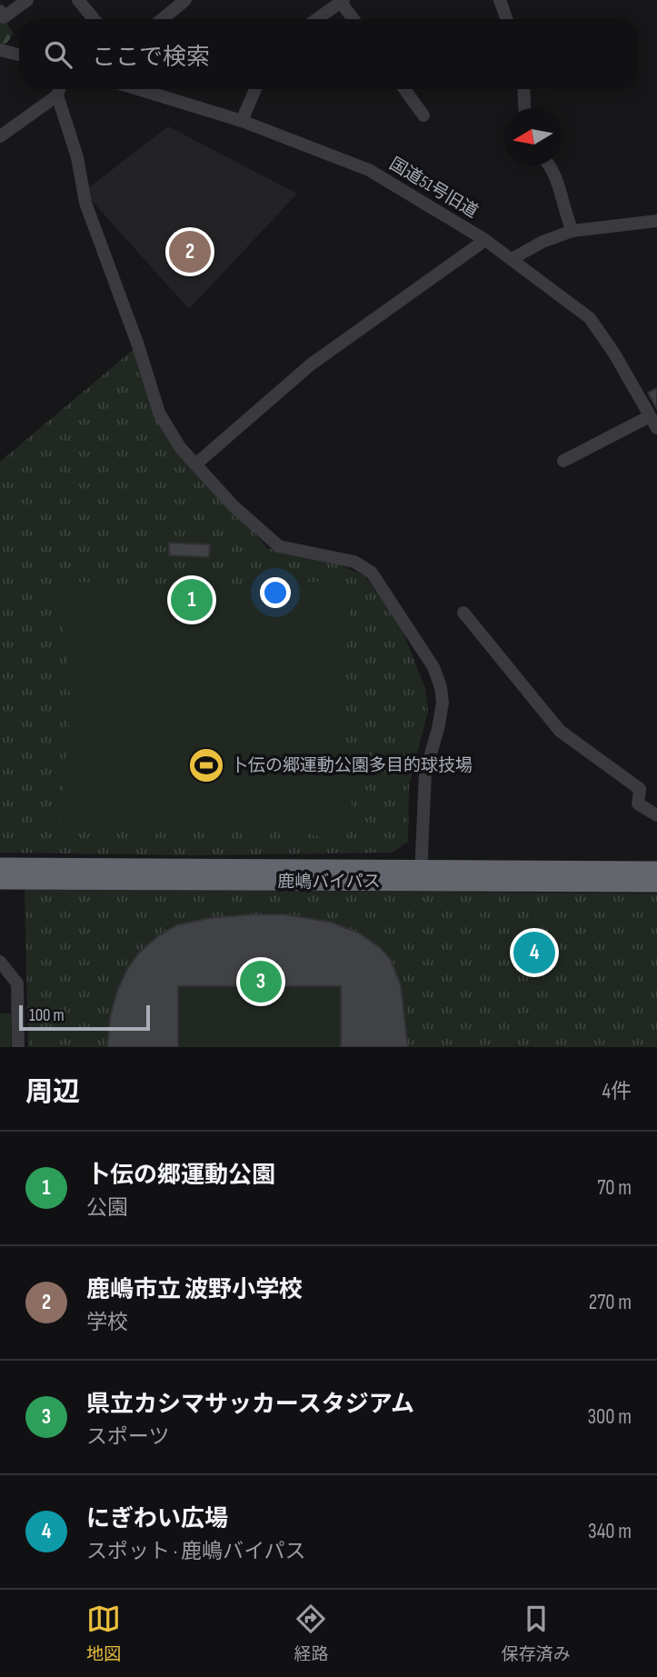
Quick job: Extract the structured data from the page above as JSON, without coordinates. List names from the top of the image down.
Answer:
{
  "streets": {
    "highway": ["鹿嶋バイパス"],
    "street": ["国道51号旧道"]
  },
  "places": {
    "sports": ["卜伝の郷運動公園多目的球技場"]
  },
  "scale_bar": "100 m",
  "north": "left",
  "page": {
    "search": "ここで検索",
    "pins": [
      "2",
      "1",
      "4",
      "3"
    ],
    "scale": "100 m",
    "heading": ["周辺", "4件"],
    "list": [
      {
        "mark": "1",
        "name": "卜伝の郷運動公園",
        "note": "公園",
        "value": "70 m"
      },
      {
        "mark": "2",
        "name": "鹿嶋市立 波野小学校",
        "note": "学校",
        "value": "270 m"
      },
      {
        "mark": "3",
        "name": "県立カシマサッカースタジアム",
        "note": "スポーツ",
        "value": "300 m"
      },
      {
        "mark": "4",
        "name": "にぎわい広場",
        "note": "スポット · 鹿嶋バイパス",
        "value": "340 m"
      }
    ],
    "nav": ["地図", "経路", "保存済み"]
  }
}
